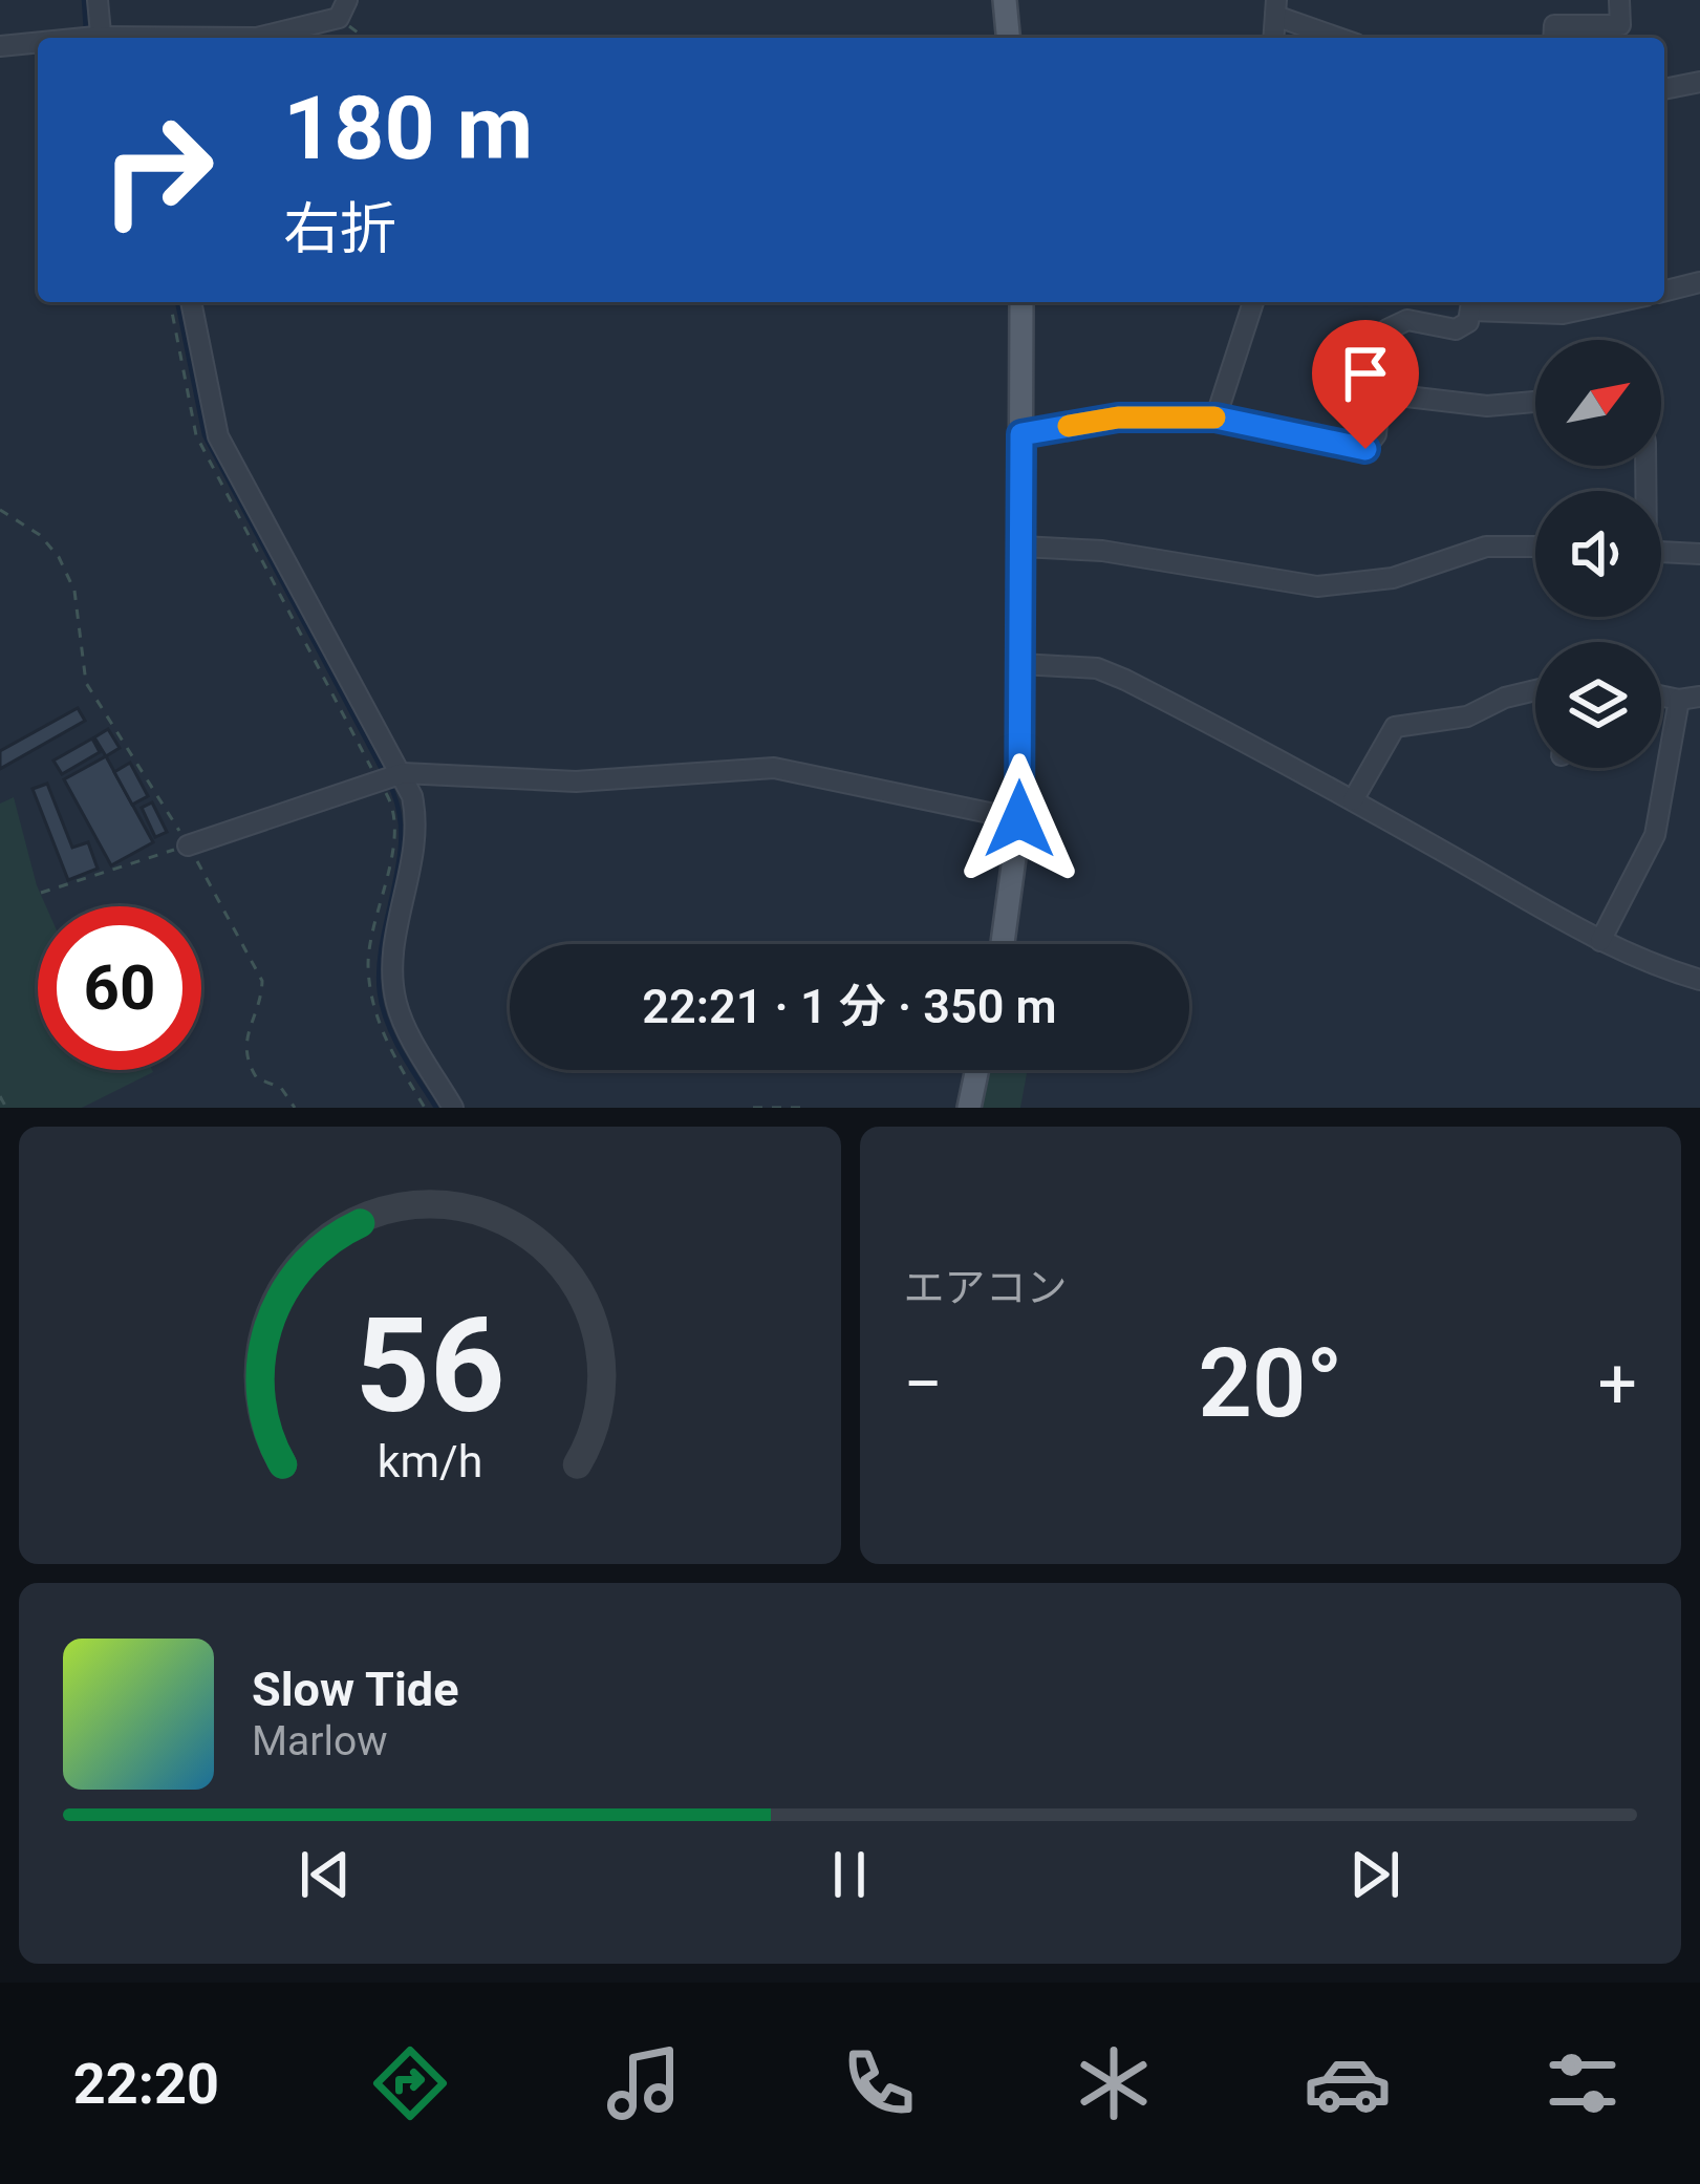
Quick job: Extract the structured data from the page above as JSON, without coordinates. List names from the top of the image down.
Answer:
{
  "north": "top right",
  "page": {
    "turn": ["180 m", "右折"],
    "limit": "60",
    "trip": "22:21 · 1 分 · 350 m",
    "tile": "エアコン",
    "heat": ["−", "20°", "+"],
    "song": ["Slow Tide", "Marlow"],
    "tabs": "22:20",
    "gauge": ["56", "km/h"]
  }
}
